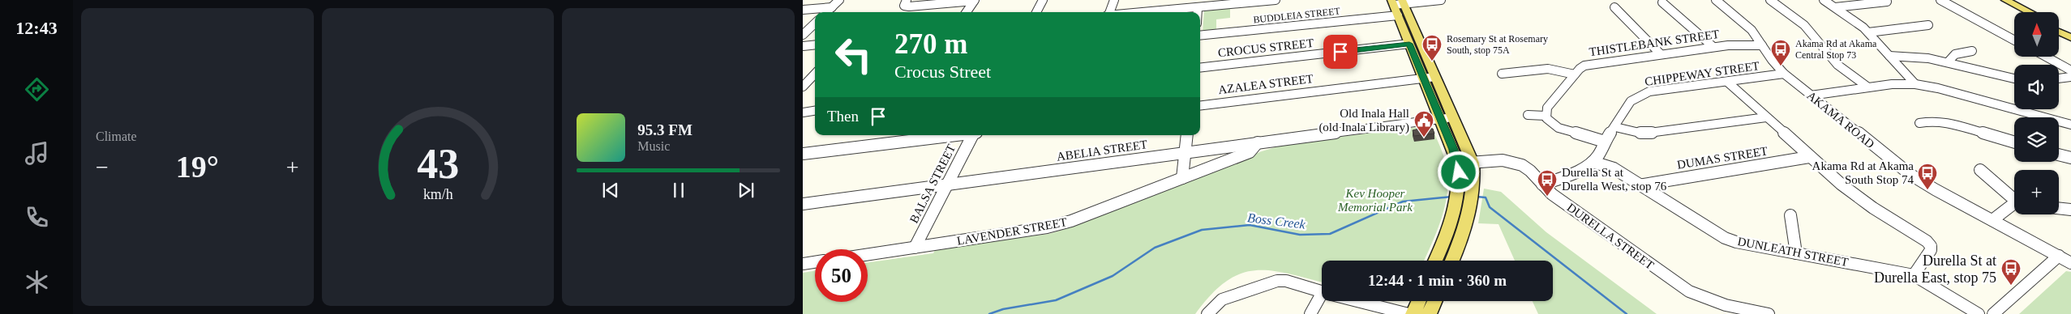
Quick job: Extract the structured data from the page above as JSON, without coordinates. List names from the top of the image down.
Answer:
{
  "streets": {
    "street": [
      "BUDDLEIA STREET",
      "THISTLEBANK STREET",
      "CROCUS STREET",
      "CHIPPEWAY STREET",
      "AZALEA STREET",
      "AKAMA ROAD",
      "ABELIA STREET",
      "DUMAS STREET",
      "BALSA STREET",
      "LAVENDER STREET",
      "DURELLA STREET",
      "DUNLEATH STREET"
    ]
  },
  "crossings": [
    ["THISTLEBANK STREET", "AKAMA ROAD"],
    ["CHIPPEWAY STREET", "AKAMA ROAD"],
    ["CHIPPEWAY STREET", "DURELLA STREET"],
    ["CHIPPEWAY STREET", "DUNLEATH STREET"],
    ["ABELIA STREET", "BALSA STREET"],
    ["ABELIA STREET", "LAVENDER STREET"],
    ["DUMAS STREET", "DUNLEATH STREET"],
    ["BALSA STREET", "LAVENDER STREET"]
  ],
  "water": ["Boss Creek"],
  "parks": ["Kev Hooper Memorial Park"],
  "places": {
    "bus stop": [
      "Rosemary St at Rosemary South, stop 75A",
      "Akama Rd at Akama Central Stop 73",
      "Akama Rd at Akama South Stop 74",
      "Durella St at Durella West, stop 76",
      "Durella St at Durella East, stop 75"
    ],
    "public building": ["Old Inala Hall (old Inala Library)"]
  },
  "north": "top",
  "page": {
    "tabs": "12:43",
    "tile": "Climate",
    "map_buttons": "+",
    "turn": ["270 m", "Crocus Street"],
    "then": "Then",
    "song": ["95.3 FM", "Music"],
    "heat": ["−", "19°", "+"],
    "limit": "50",
    "trip": "12:44 · 1 min · 360 m",
    "gauge": ["43", "km/h"]
  }
}
